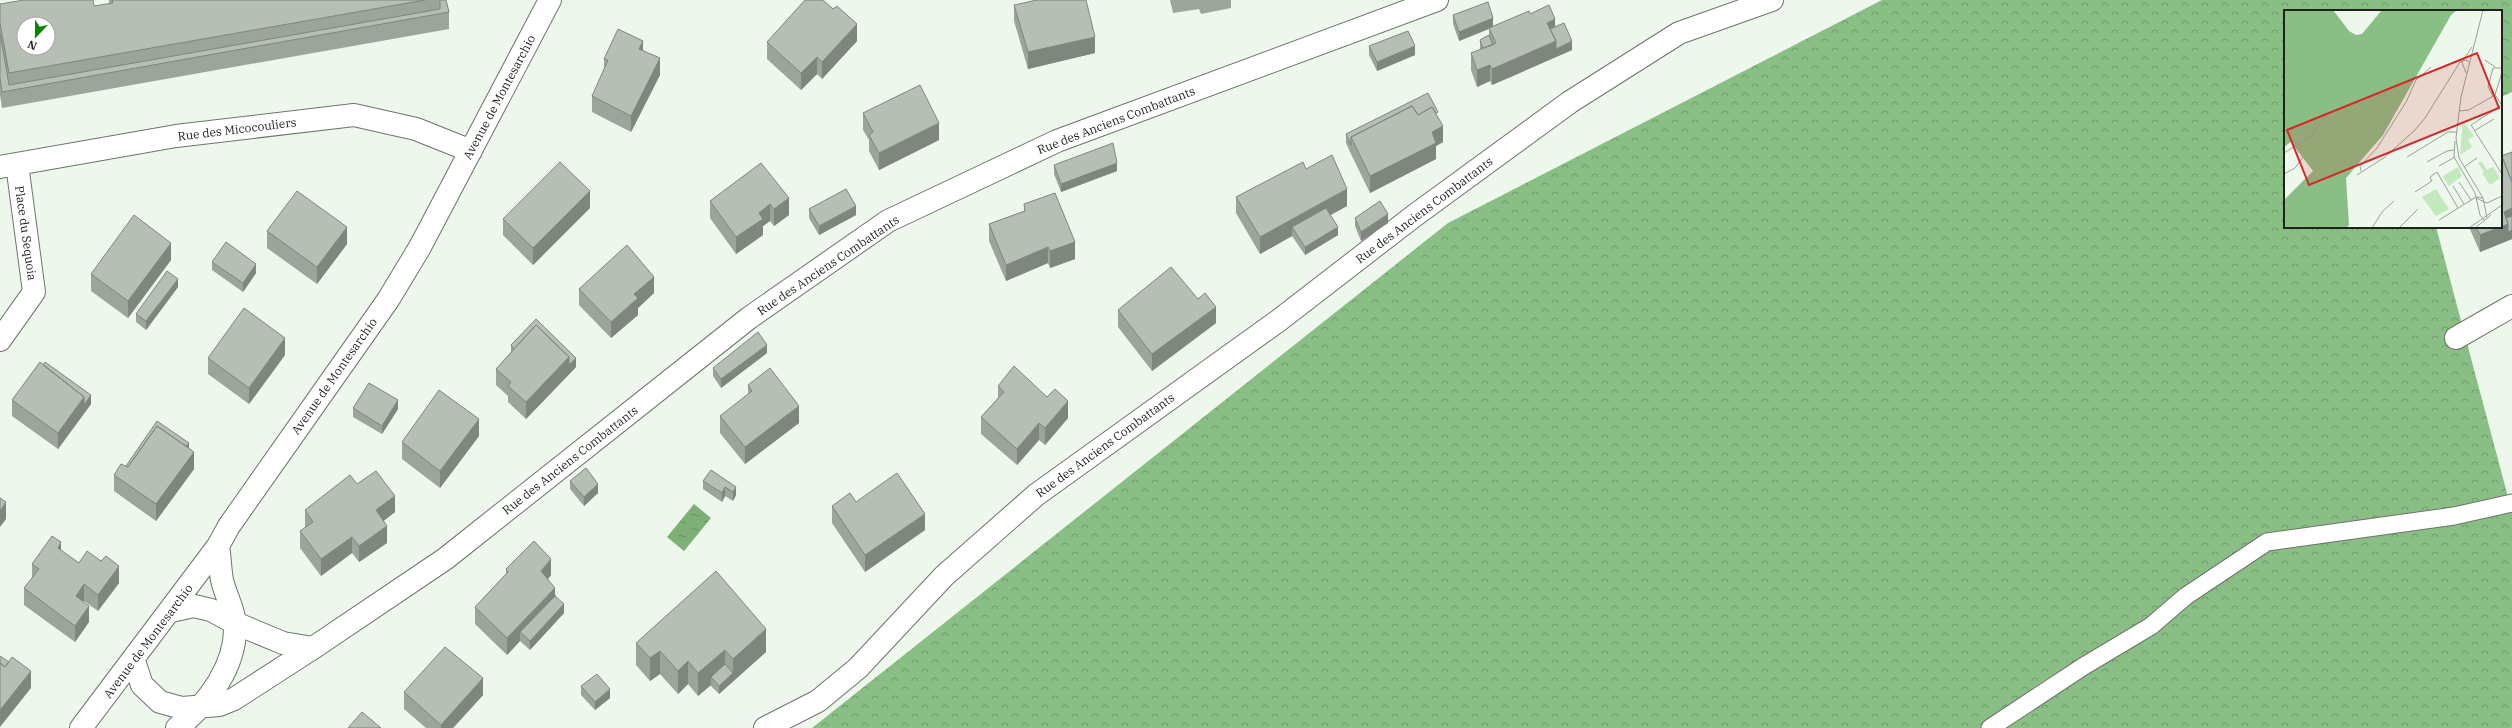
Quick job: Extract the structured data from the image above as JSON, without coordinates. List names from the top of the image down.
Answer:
{
  "streets": {
    "street": [
      "Avenue de Montesarchio",
      "Rue des Anciens Combattants",
      "Rue des Micocouliers",
      "Place du Sequoia"
    ]
  },
  "crossings": [
    ["Avenue de Montesarchio", "Rue des Anciens Combattants"],
    ["Avenue de Montesarchio", "Rue des Micocouliers"],
    ["Rue des Micocouliers", "Place du Sequoia"]
  ],
  "north": "bottom"
}
